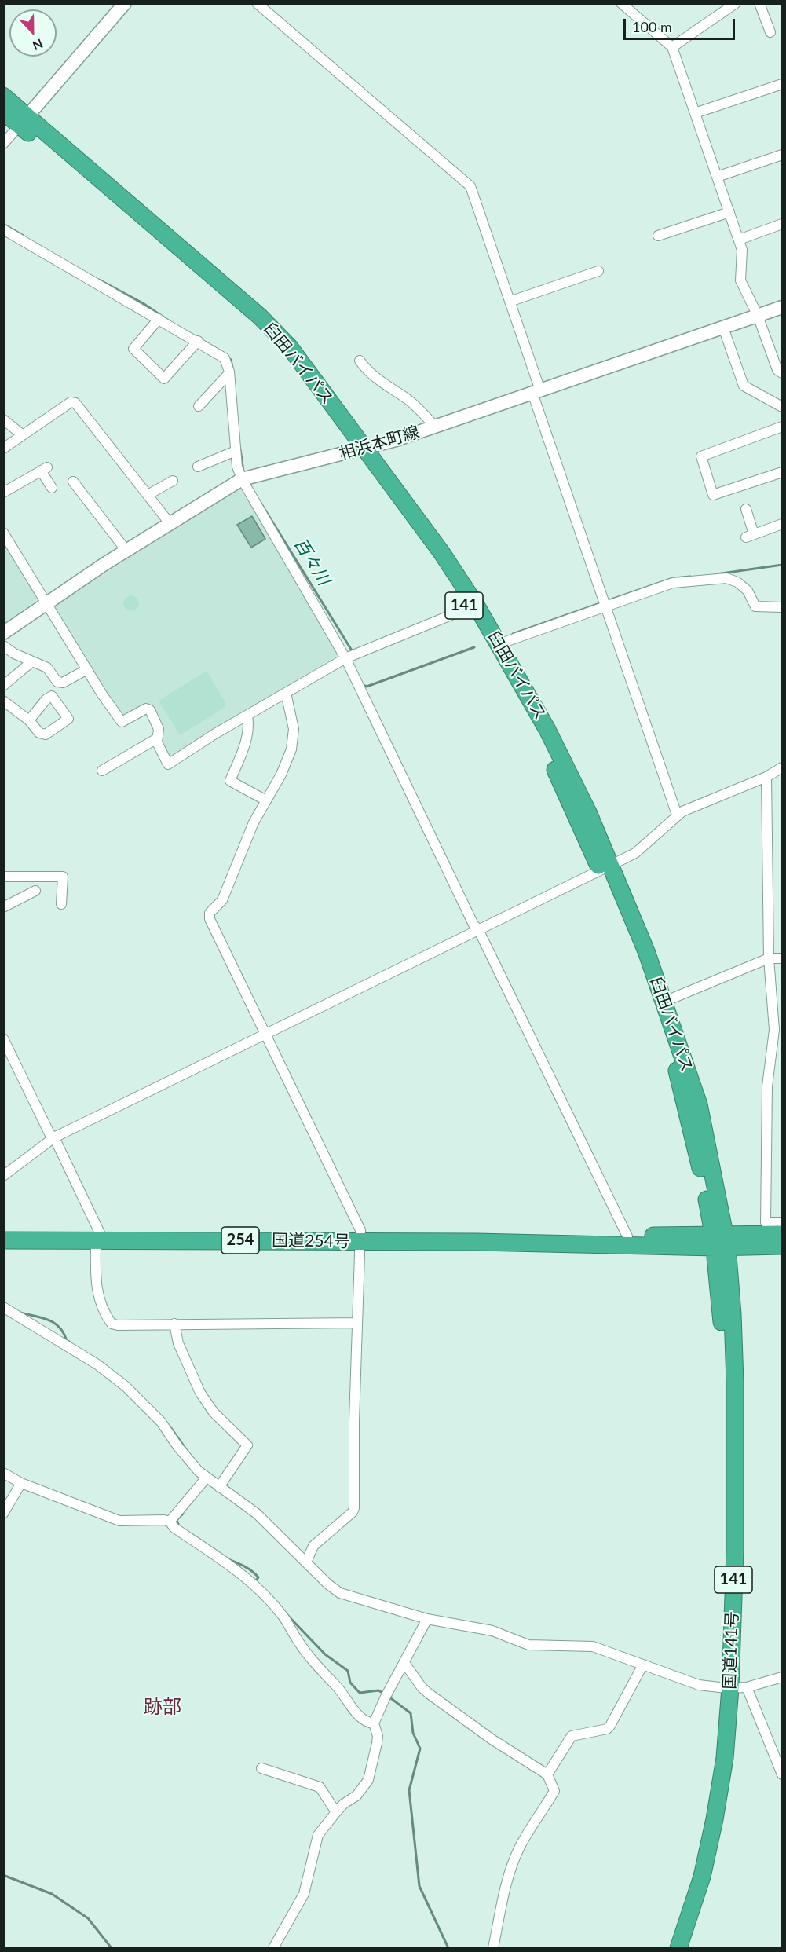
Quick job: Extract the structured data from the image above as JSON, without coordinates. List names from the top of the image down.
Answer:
{
  "streets": {
    "highway": [
      "臼田バイパス",
      "141",
      "254",
      "国道254号",
      "国道141号"
    ],
    "main road": ["相浜本町線"]
  },
  "crossings": [
    ["臼田バイパス", "相浜本町線"],
    ["臼田バイパス", "国道254号"],
    ["臼田バイパス", "国道141号"],
    ["国道254号", "国道141号"]
  ],
  "districts": ["跡部"],
  "water": ["百々川"],
  "scale_bar": "100 m",
  "north": "bottom"
}
